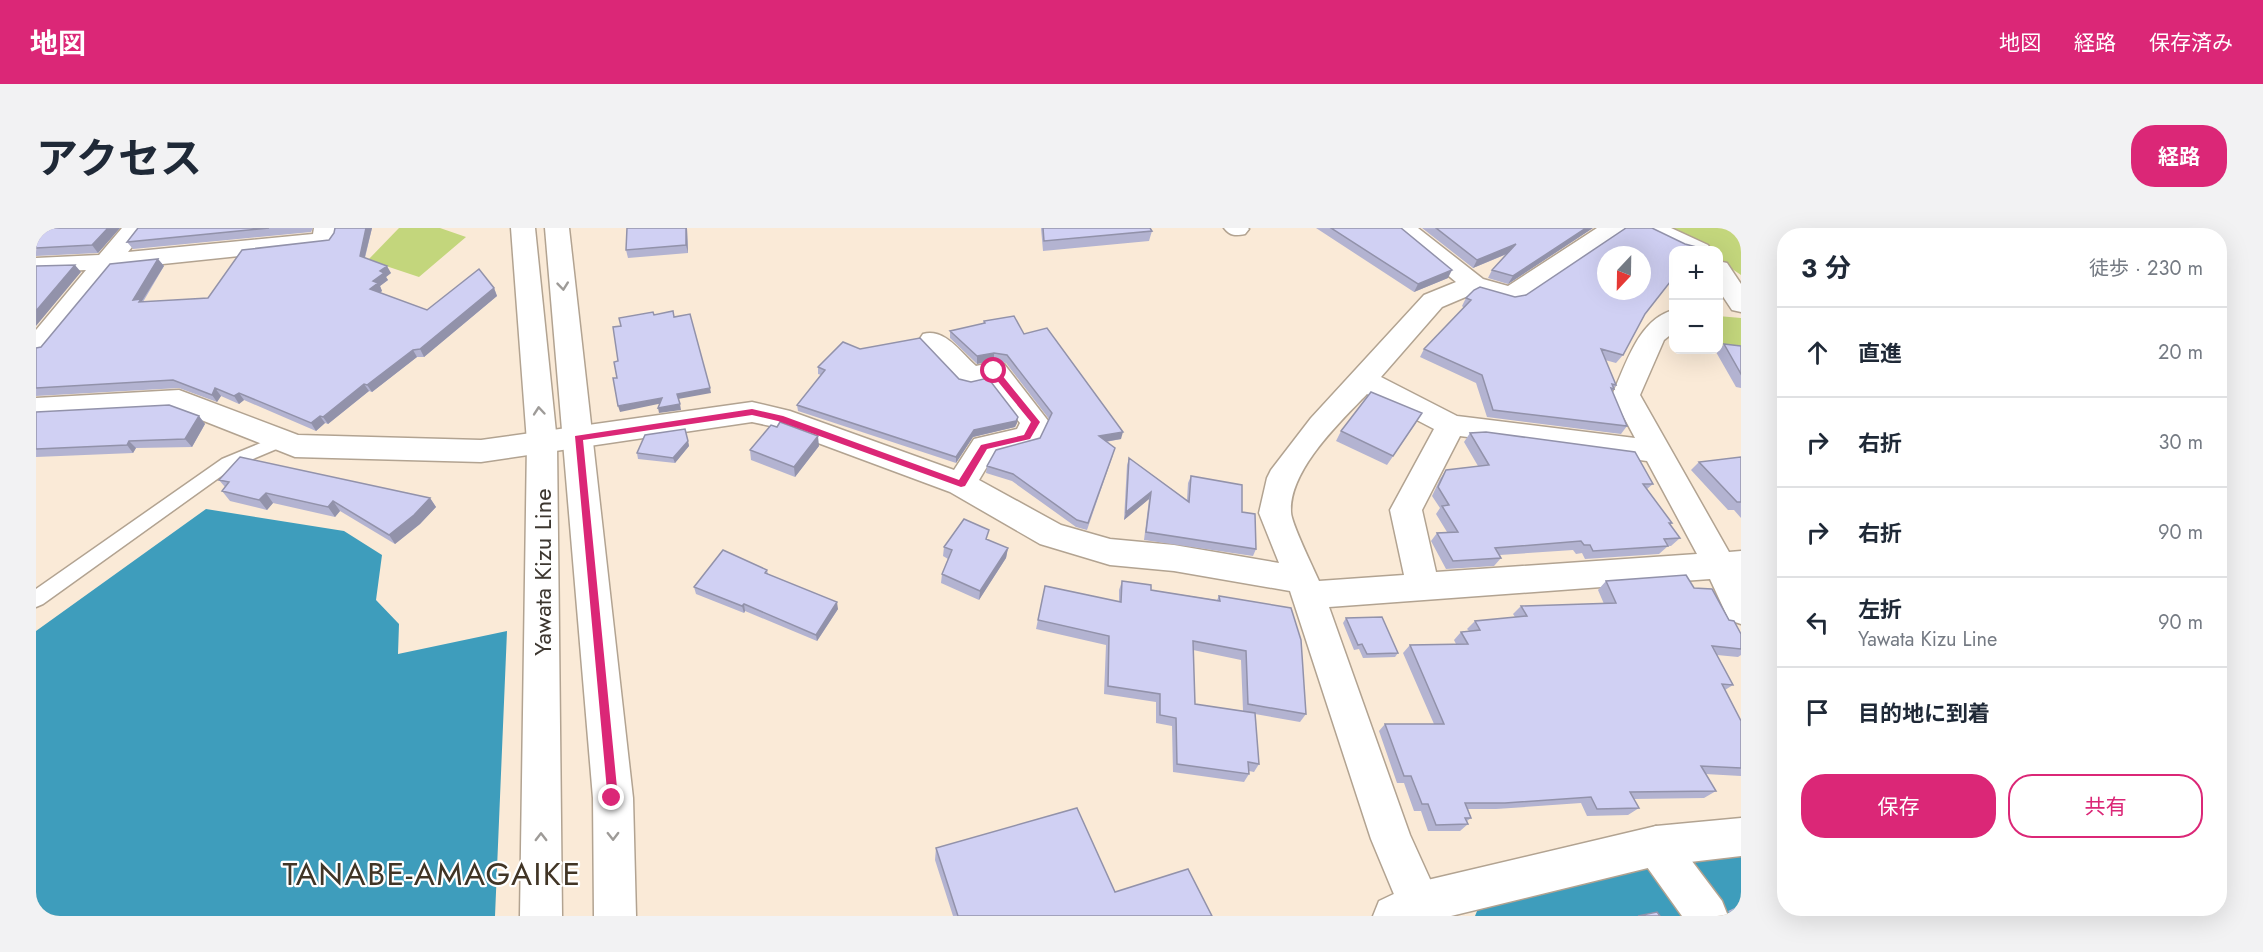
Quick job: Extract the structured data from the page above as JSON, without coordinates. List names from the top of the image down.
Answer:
{
  "streets": {
    "street": ["Yawata Kizu Line"]
  },
  "districts": ["TANABE-AMAGAIKE"],
  "north": "bottom",
  "page": {
    "header": "地図",
    "nav": ["地図", "経路", "保存済み"],
    "title": "アクセス",
    "buttons": [
      "経路",
      ["保存", "共有"]
    ],
    "heading": ["3 分", "徒歩 · 230 m"],
    "map_buttons": ["+", "−"],
    "list": [
      ["直進", "20 m"],
      ["右折", "30 m"],
      ["右折", "90 m"],
      ["左折", "Yawata Kizu Line", "90 m"],
      "目的地に到着"
    ]
  }
}
